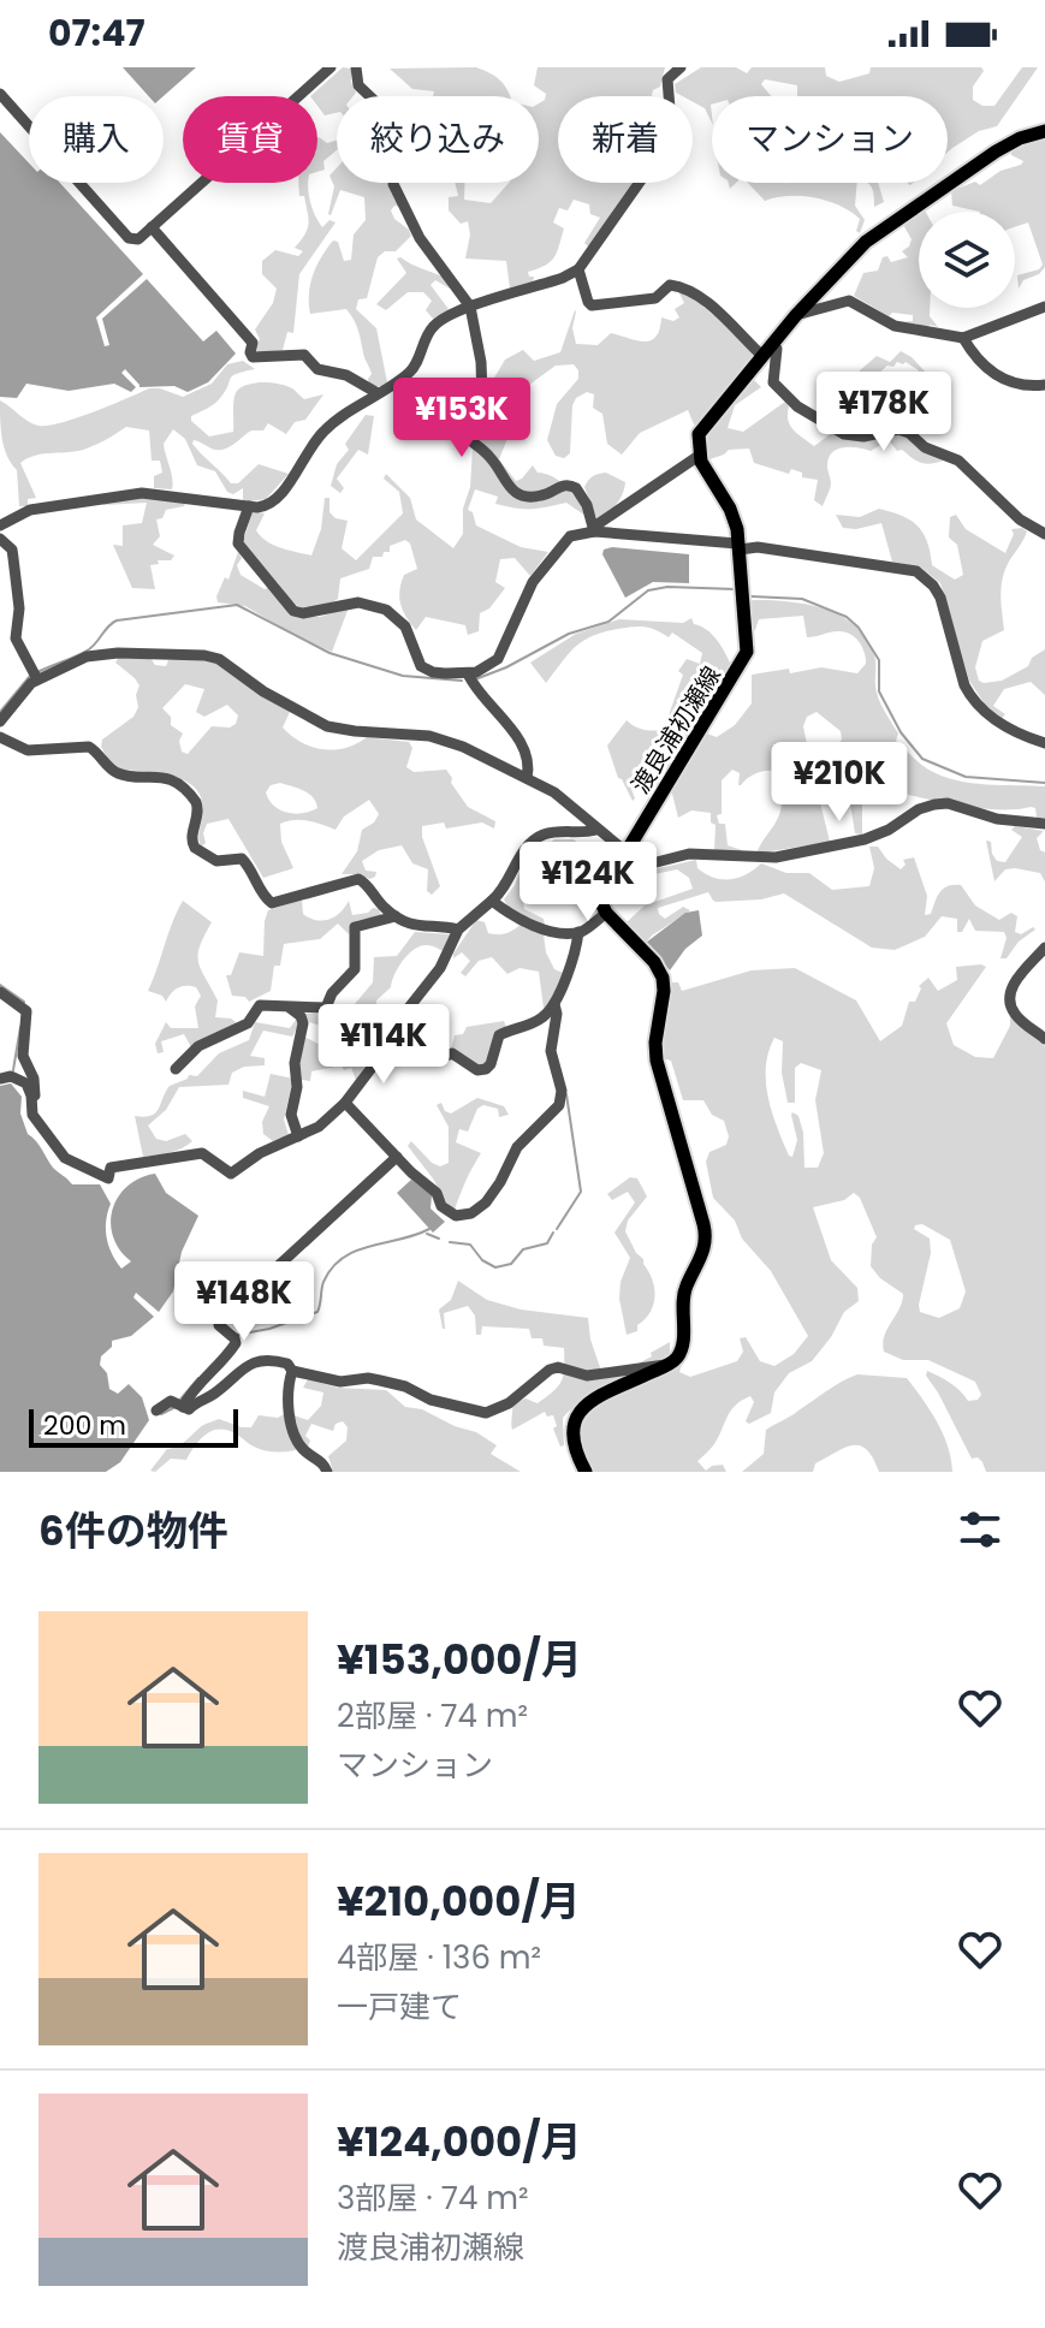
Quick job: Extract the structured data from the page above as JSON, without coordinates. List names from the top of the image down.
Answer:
{
  "streets": {
    "main road": ["渡良浦初瀬線"]
  },
  "scale_bar": "200 m",
  "page": {
    "status": "07:47",
    "chip": [
      "購入",
      "賃貸",
      "絞り込み",
      "新着",
      "マンション"
    ],
    "price": [
      "¥178K",
      "¥153K",
      "¥210K",
      "¥124K",
      "¥114K",
      "¥148K"
    ],
    "scale": "200 m",
    "heading": "6件の物件",
    "list": [
      {
        "name": "¥153,000/月",
        "note": "2部屋 · 74 m² · マンション"
      },
      {
        "name": "¥210,000/月",
        "note": "4部屋 · 136 m² · 一戸建て"
      },
      {
        "name": "¥124,000/月",
        "note": "3部屋 · 74 m² · 渡良浦初瀬線"
      }
    ]
  }
}
